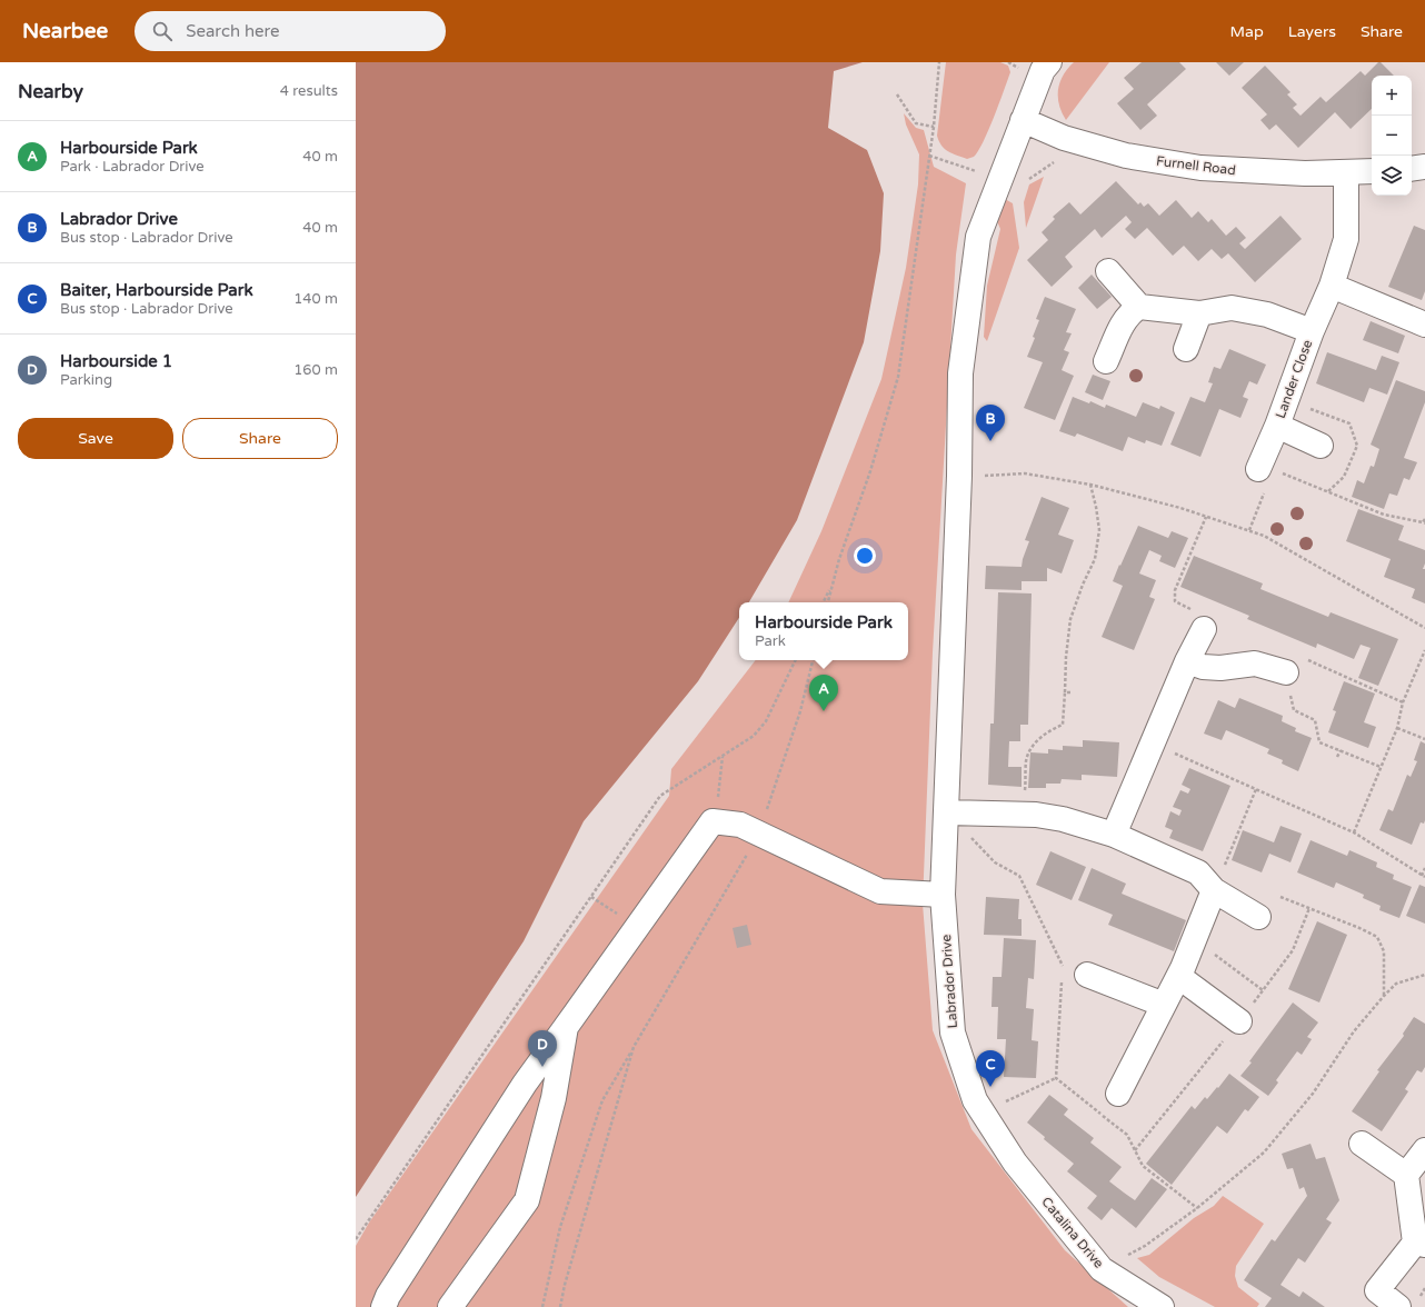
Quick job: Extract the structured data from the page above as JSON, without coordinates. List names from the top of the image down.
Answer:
{
  "streets": {
    "street": [
      "Furnell Road",
      "Lander Close",
      "Labrador Drive",
      "Catalina Drive"
    ]
  },
  "crossings": [
    ["Furnell Road", "Lander Close"],
    ["Furnell Road", "Labrador Drive"],
    ["Labrador Drive", "Catalina Drive"]
  ],
  "page": {
    "header": "Nearbee",
    "search": "Search here",
    "nav": ["Map", "Layers", "Share"],
    "heading": ["Nearby", "4 results"],
    "map_buttons": ["+", "−"],
    "list": [
      {
        "mark": "A",
        "name": "Harbourside Park",
        "note": "Park · Labrador Drive",
        "value": "40 m"
      },
      {
        "mark": "B",
        "name": "Labrador Drive",
        "note": "Bus stop · Labrador Drive",
        "value": "40 m"
      },
      {
        "mark": "C",
        "name": "Baiter, Harbourside Park",
        "note": "Bus stop · Labrador Drive",
        "value": "140 m"
      },
      {
        "mark": "D",
        "name": "Harbourside 1",
        "note": "Parking",
        "value": "160 m"
      }
    ],
    "buttons": ["Save", "Share"],
    "pins": [
      "B",
      "A",
      "D",
      "C"
    ],
    "popup": ["Harbourside Park", "Park"]
  }
}
